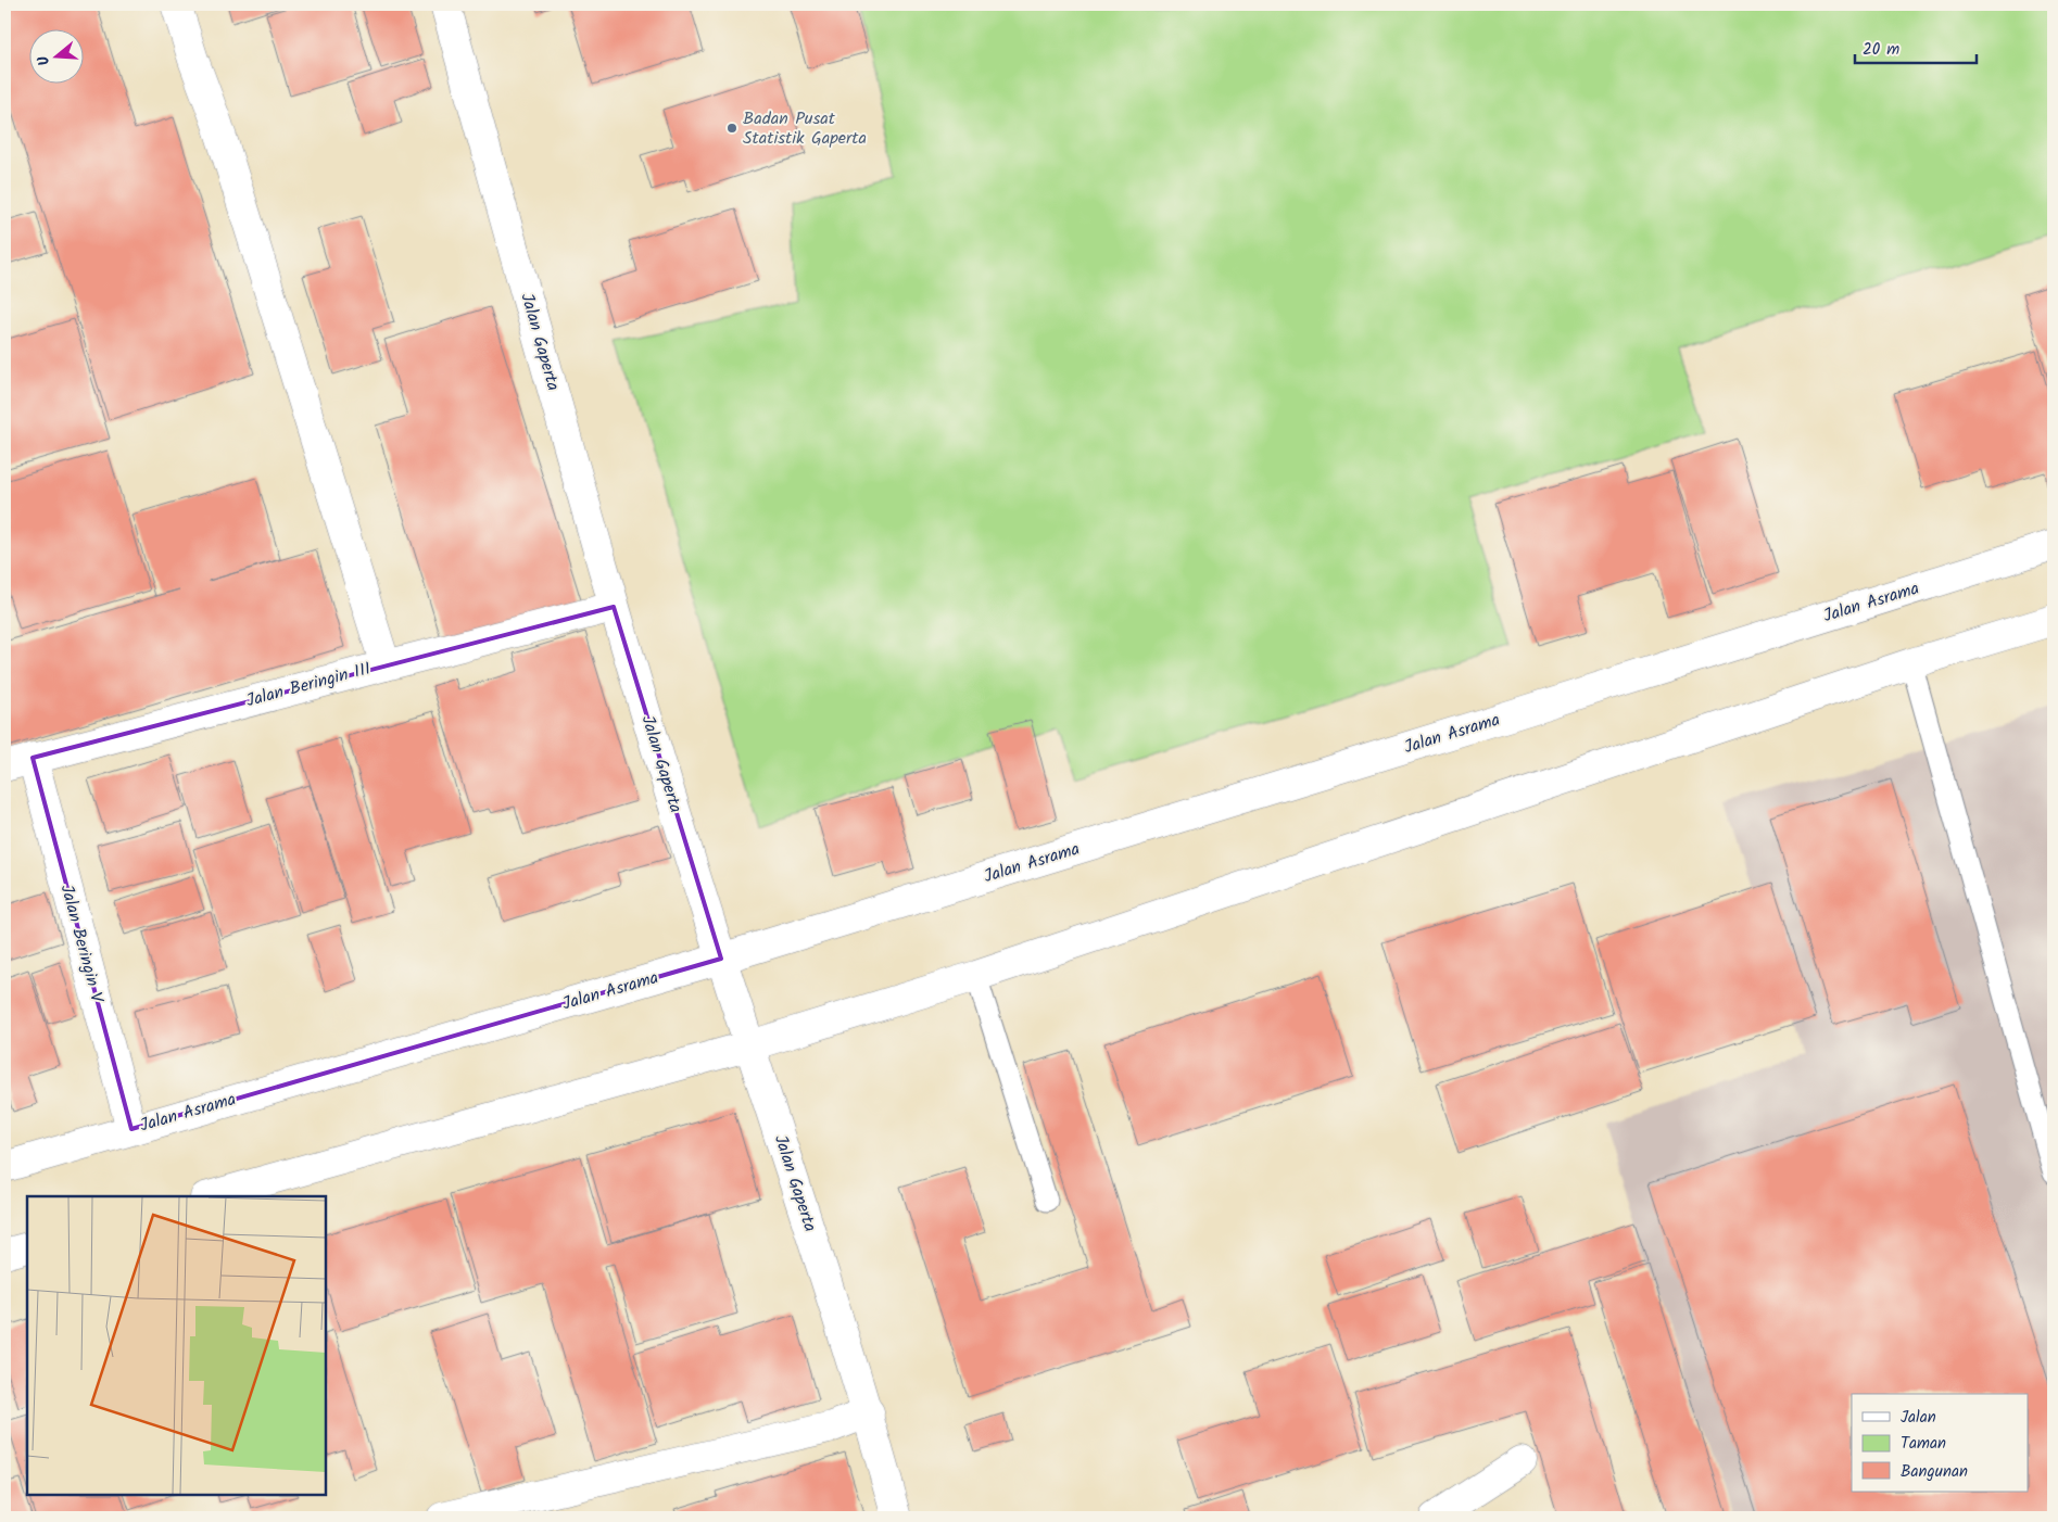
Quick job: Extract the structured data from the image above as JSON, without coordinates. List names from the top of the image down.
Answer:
{
  "streets": {
    "main road": [
      "Jalan Gaperta",
      "Jalan Asrama",
      "Jalan Beringin III",
      "Jalan Beringin V"
    ]
  },
  "crossings": [
    ["Jalan Gaperta", "Jalan Asrama"],
    ["Jalan Gaperta", "Jalan Beringin III"],
    ["Jalan Asrama", "Jalan Beringin V"],
    ["Jalan Beringin III", "Jalan Beringin V"]
  ],
  "places": ["Badan Pusat Statistik Gaperta"],
  "legend": ["Jalan", "Taman", "Bangunan"],
  "scale_bar": "20 m",
  "north": "left"
}
